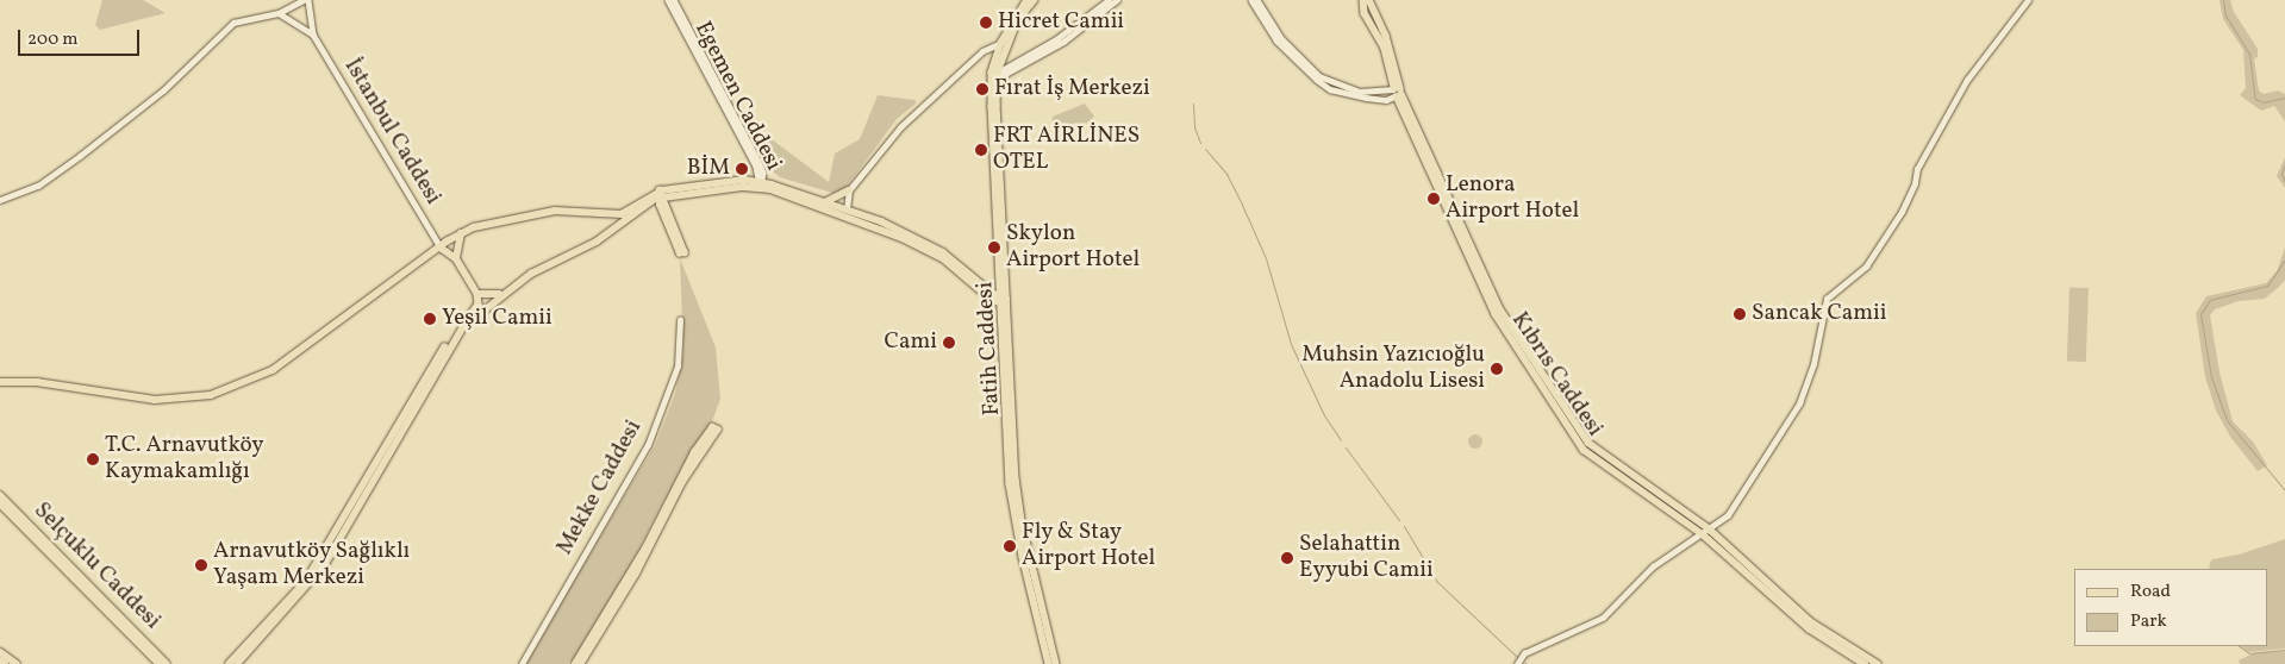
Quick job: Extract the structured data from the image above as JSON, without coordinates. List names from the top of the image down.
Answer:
{
  "streets": {
    "main road": ["Fatih Caddesi", "Kıbrıs Caddesi", "Selçuklu Caddesi"],
    "street": ["Egemen Caddesi", "İstanbul Caddesi", "Mekke Caddesi"]
  },
  "places": [
    "Hicret Camii",
    "Fırat İş Merkezi",
    "FRT AİRLİNES OTEL",
    "BİM",
    "Lenora Airport Hotel",
    "Skylon Airport Hotel",
    "Sancak Camii",
    "Yeşil Camii",
    "Cami",
    "Muhsin Yazıcıoğlu Anadolu Lisesi",
    "T.C. Arnavutköy Kaymakamlığı",
    "Fly & Stay Airport Hotel",
    "Selahattin Eyyubi Camii",
    "Arnavutköy Sağlıklı Yaşam Merkezi"
  ],
  "legend": ["Road", "Park"],
  "scale_bar": "200 m"
}
